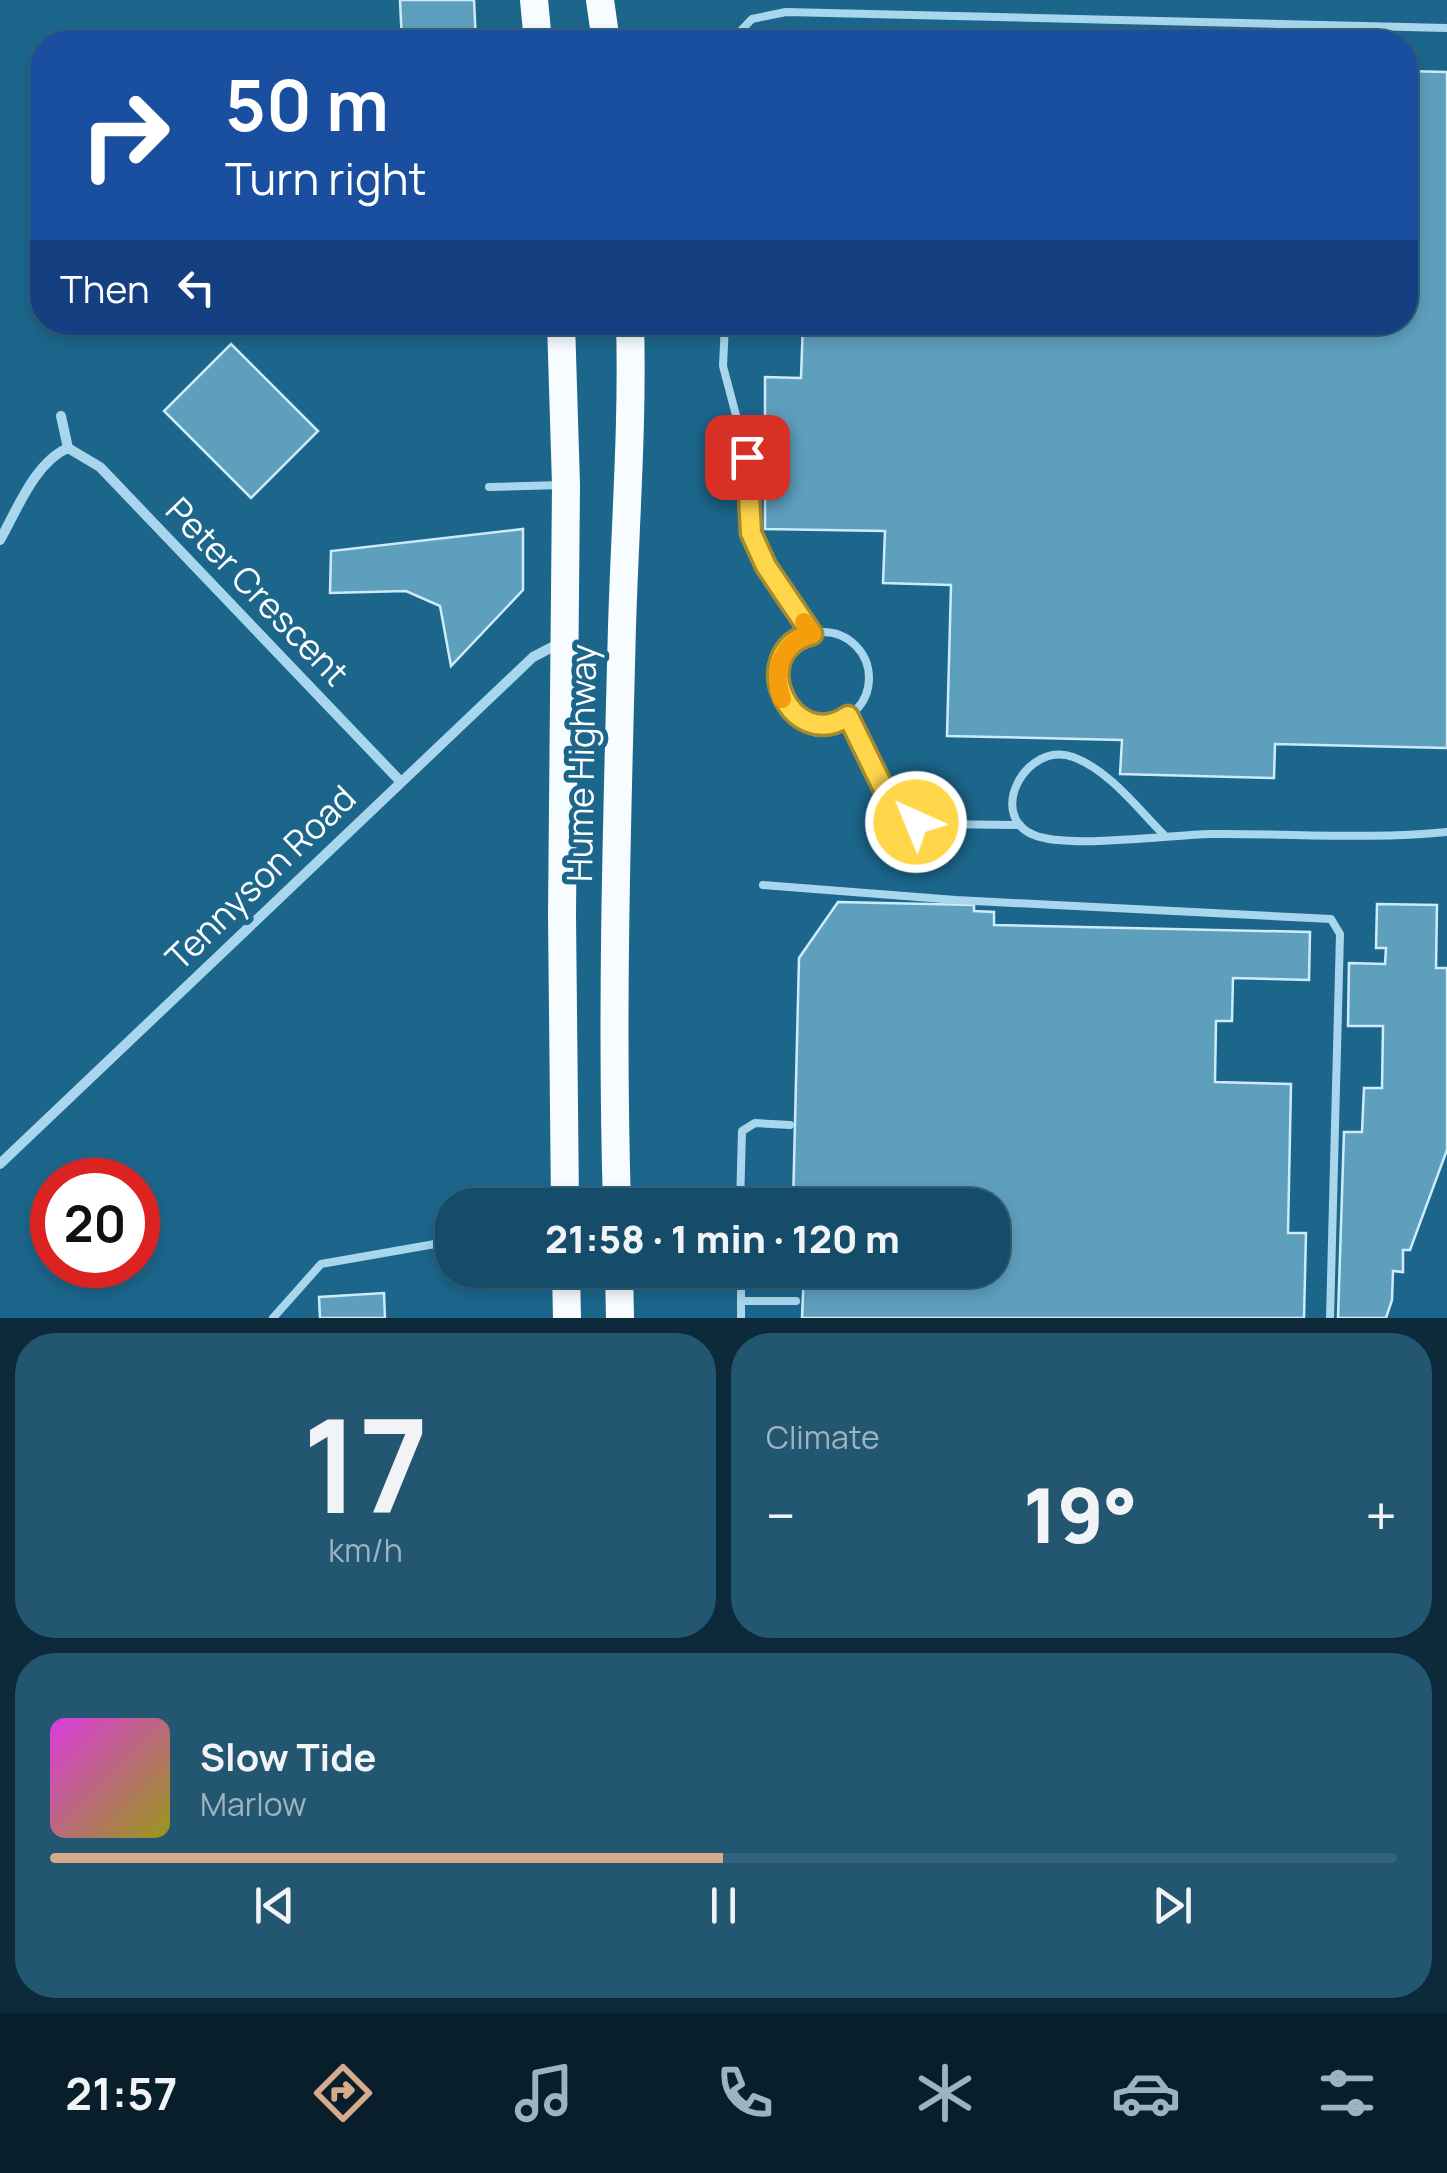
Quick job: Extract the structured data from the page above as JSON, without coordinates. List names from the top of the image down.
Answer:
{
  "streets": {
    "highway": ["Hume Highway"],
    "street": ["Peter Crescent", "Tennyson Road"]
  },
  "crossings": [
    ["Peter Crescent", "Tennyson Road"],
    ["Hume Highway", "Tennyson Road"]
  ],
  "page": {
    "turn": ["50 m", "Turn right"],
    "then": "Then",
    "limit": "20",
    "trip": "21:58 · 1 min · 120 m",
    "tile": [
      ["17", "km/h"],
      "Climate"
    ],
    "heat": ["−", "19°", "+"],
    "song": ["Slow Tide", "Marlow"],
    "tabs": "21:57"
  }
}
